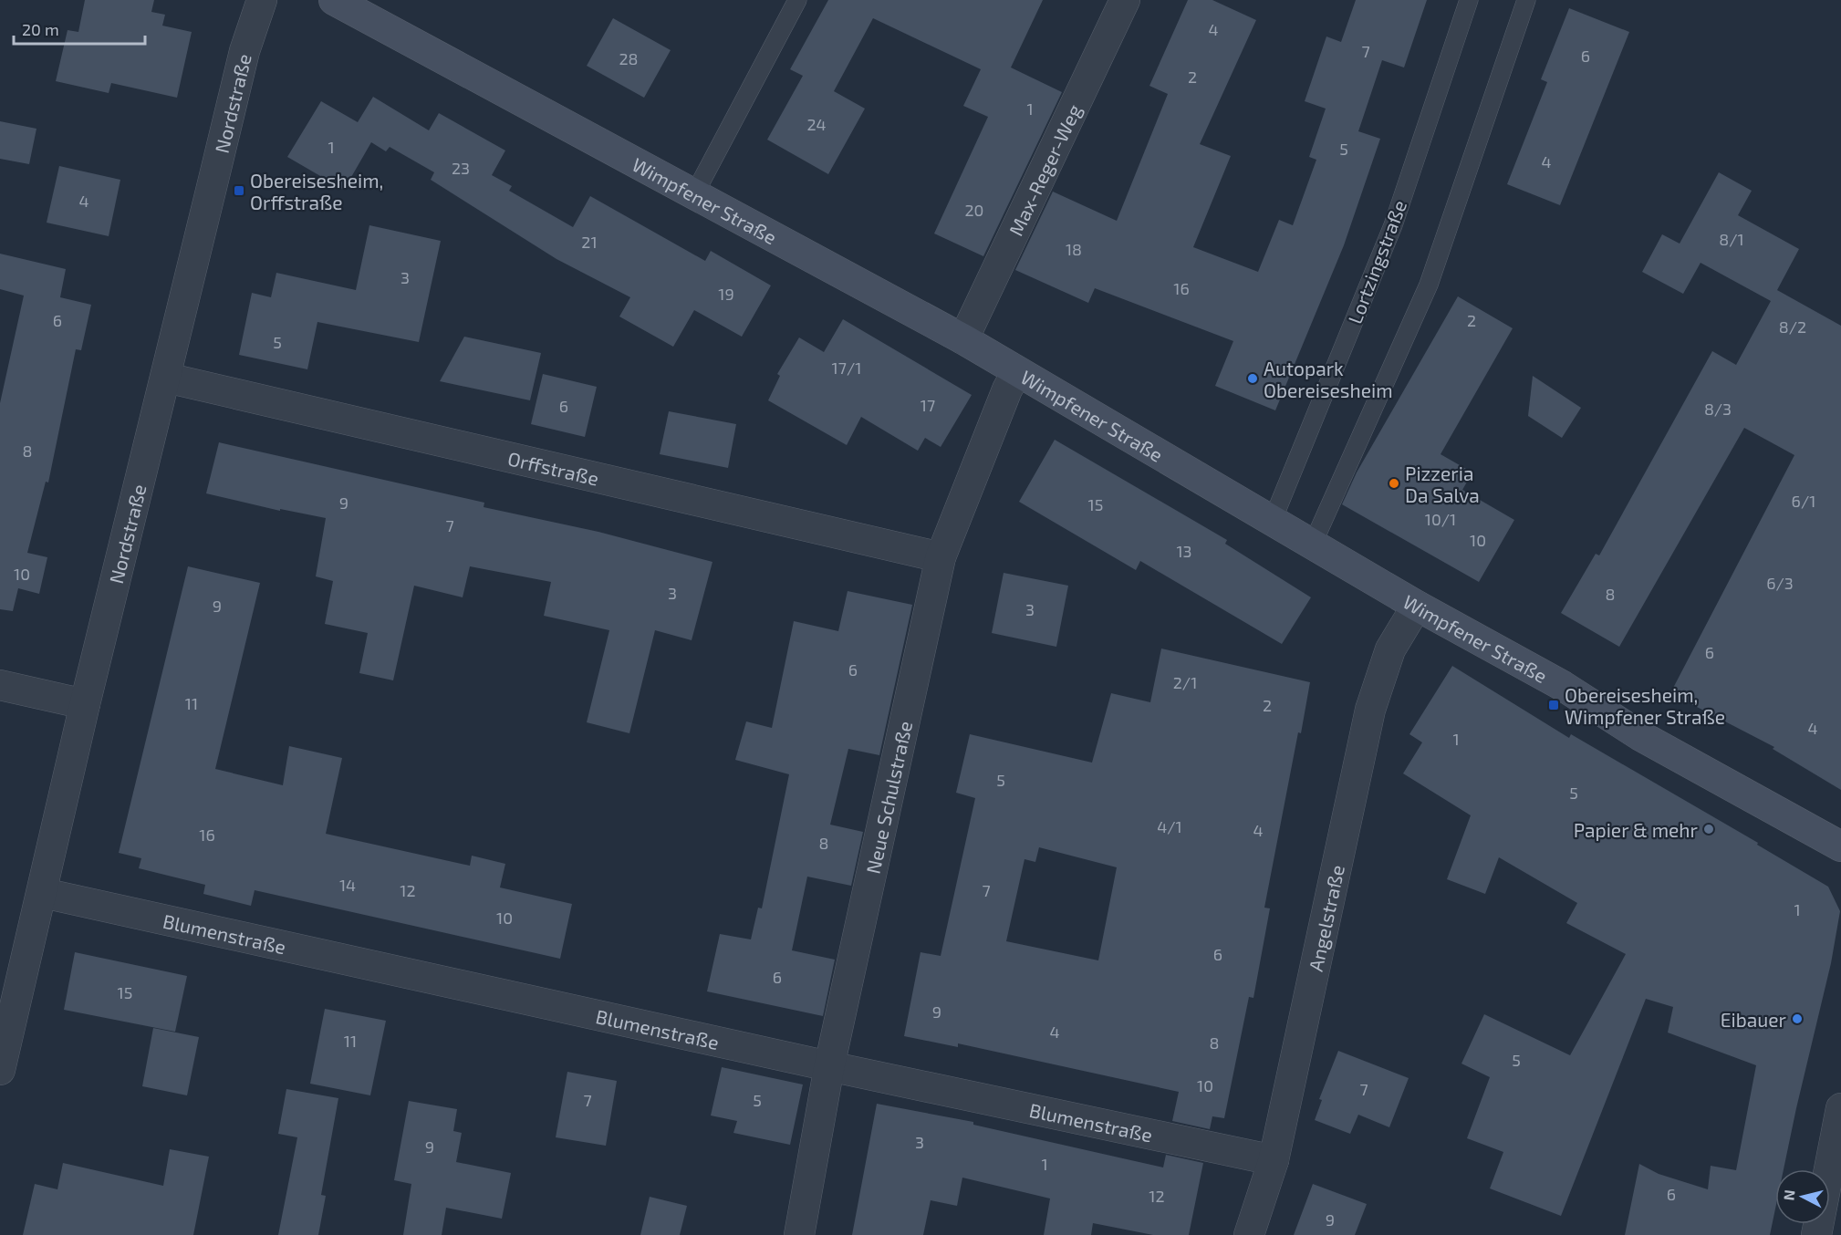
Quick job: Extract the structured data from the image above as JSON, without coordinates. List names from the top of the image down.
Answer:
{
  "streets": {
    "street": [
      "Nordstraße",
      "Max-Reger-Weg",
      "Wimpfener Straße",
      "Orffstraße",
      "Neue Schulstraße",
      "Angelstraße",
      "Blumenstraße"
    ],
    "lane": ["Lortzingstraße"]
  },
  "crossings": [
    ["Nordstraße", "Orffstraße"],
    ["Nordstraße", "Blumenstraße"],
    ["Max-Reger-Weg", "Wimpfener Straße"],
    ["Wimpfener Straße", "Lortzingstraße"],
    ["Wimpfener Straße", "Neue Schulstraße"],
    ["Wimpfener Straße", "Angelstraße"],
    ["Orffstraße", "Neue Schulstraße"],
    ["Neue Schulstraße", "Blumenstraße"],
    ["Angelstraße", "Blumenstraße"]
  ],
  "places": {
    "transit": ["Obereisesheim, Orffstraße", "Obereisesheim, Wimpfener Straße"],
    "other": [
      "Autopark Obereisesheim",
      "Pizzeria Da Salva",
      "Papier & mehr",
      "Eibauer"
    ]
  },
  "house_numbers": [
    "4",
    "7",
    "6",
    "28",
    "2",
    "1",
    "24",
    "1",
    "5",
    "4",
    "23",
    "4",
    "20",
    "8/1",
    "21",
    "18",
    "3",
    "16",
    "19",
    "6",
    "2",
    "8/2",
    "5",
    "17/1",
    "17",
    "6",
    "8/3",
    "8",
    "6/1",
    "9",
    "15",
    "10/1",
    "7",
    "10",
    "13",
    "10",
    "6/3",
    "3",
    "8",
    "9",
    "3",
    "6",
    "6",
    "2/1",
    "11",
    "2",
    "4",
    "1",
    "5",
    "5",
    "4/1",
    "4",
    "16",
    "8",
    "14",
    "12",
    "7",
    "1",
    "10",
    "6",
    "6",
    "15",
    "9",
    "4",
    "11",
    "8",
    "5",
    "10",
    "7",
    "7",
    "5",
    "3",
    "9",
    "1",
    "6",
    "12",
    "9"
  ],
  "scale_bar": "20 m",
  "north": "left"
}
